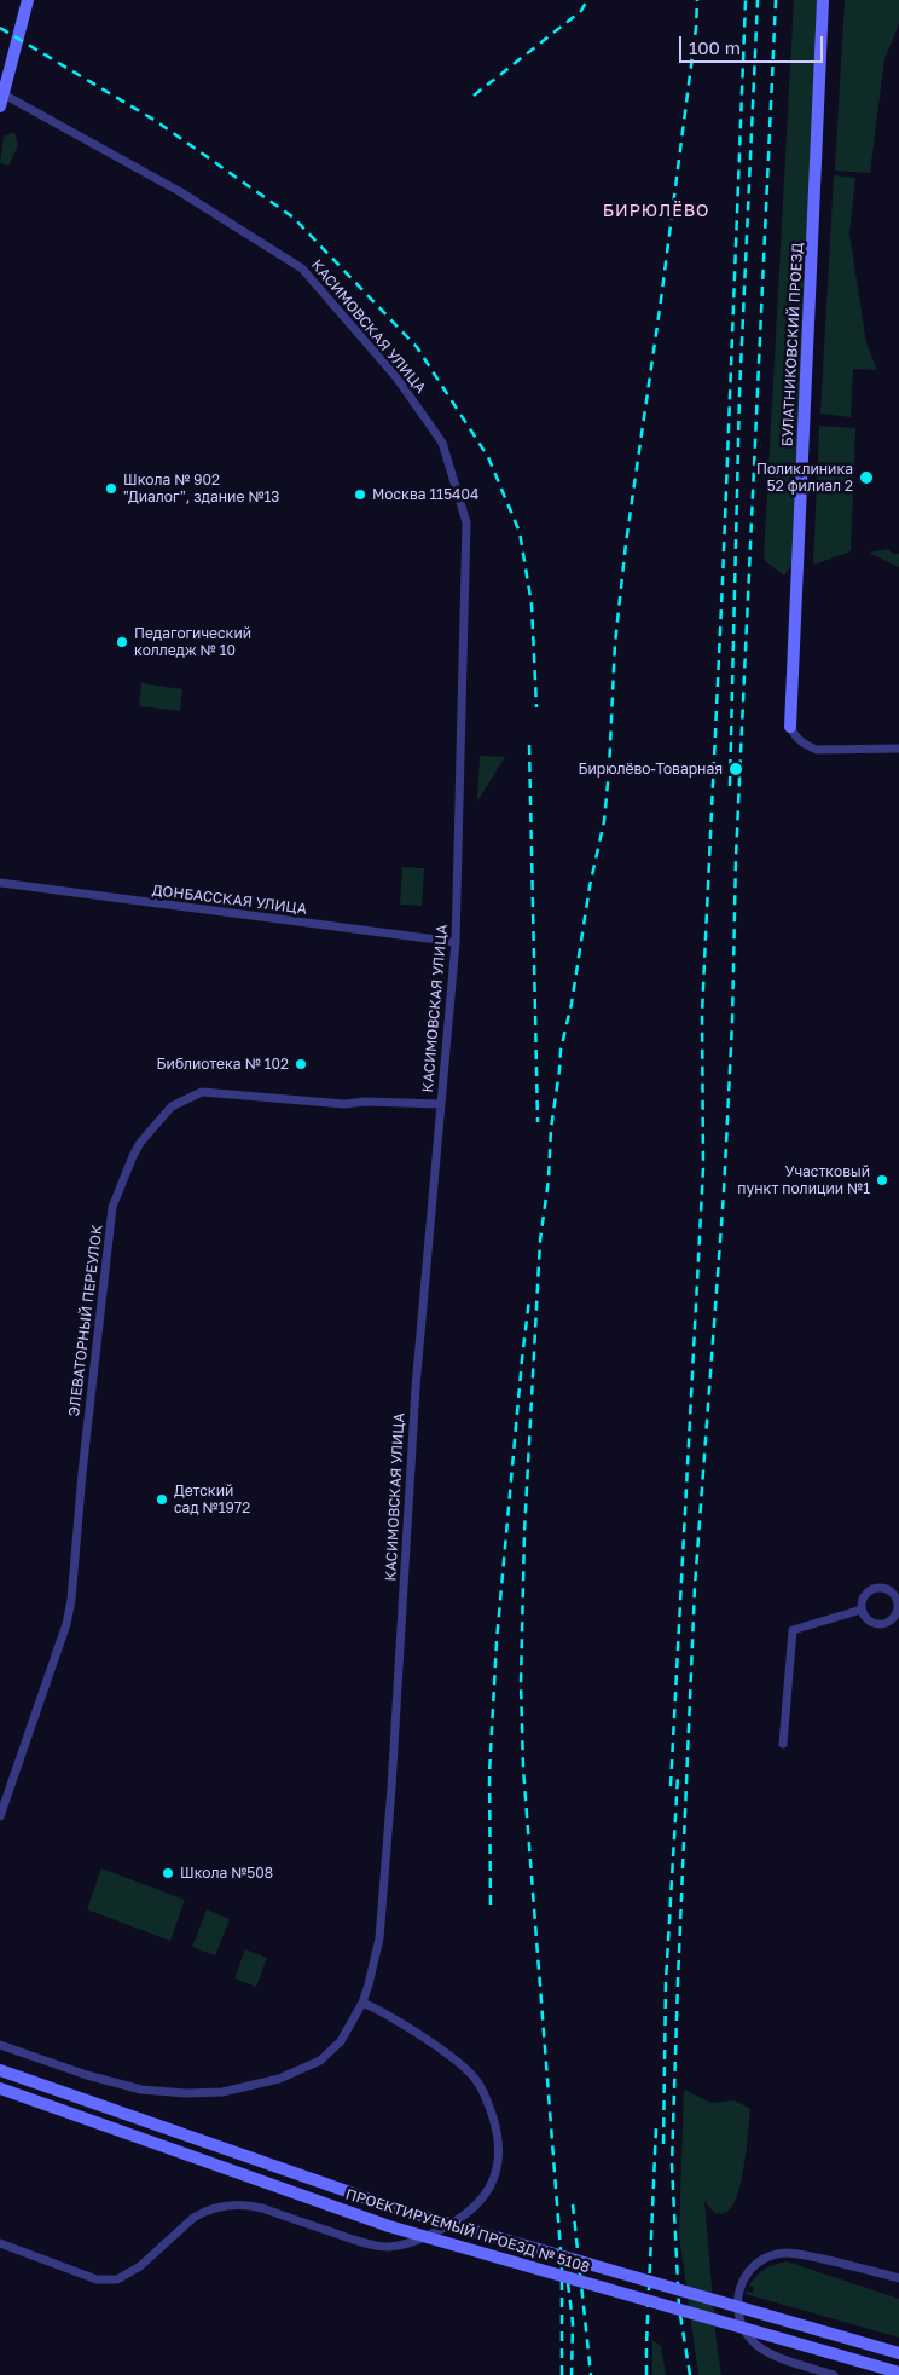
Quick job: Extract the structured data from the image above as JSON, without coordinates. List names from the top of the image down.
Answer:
{
  "streets": {
    "main road": ["БУЛАТНИКОВСКИЙ ПРОЕЗД", "ПРОЕКТИРУЕМЫЙ ПРОЕЗД № 5108"],
    "street": ["КАСИМОВСКАЯ УЛИЦА", "ДОНБАССКАЯ УЛИЦА", "ЭЛЕВАТОРНЫЙ ПЕРЕУЛОК"]
  },
  "crossings": [
    ["КАСИМОВСКАЯ УЛИЦА", "ДОНБАССКАЯ УЛИЦА"],
    ["КАСИМОВСКАЯ УЛИЦА", "ЭЛЕВАТОРНЫЙ ПЕРЕУЛОК"]
  ],
  "districts": ["БИРЮЛЁВО"],
  "places": [
    "Поликлиника 52 филиал 2",
    "Школа № 902 \"Диалог\", здание №13",
    "Москва 115404",
    "Педагогический колледж № 10",
    "Бирюлёво-Товарная",
    "Библиотека № 102",
    "Участковый пункт полиции №1",
    "Детский сад №1972",
    "Школа №508"
  ],
  "scale_bar": "100 m"
}
